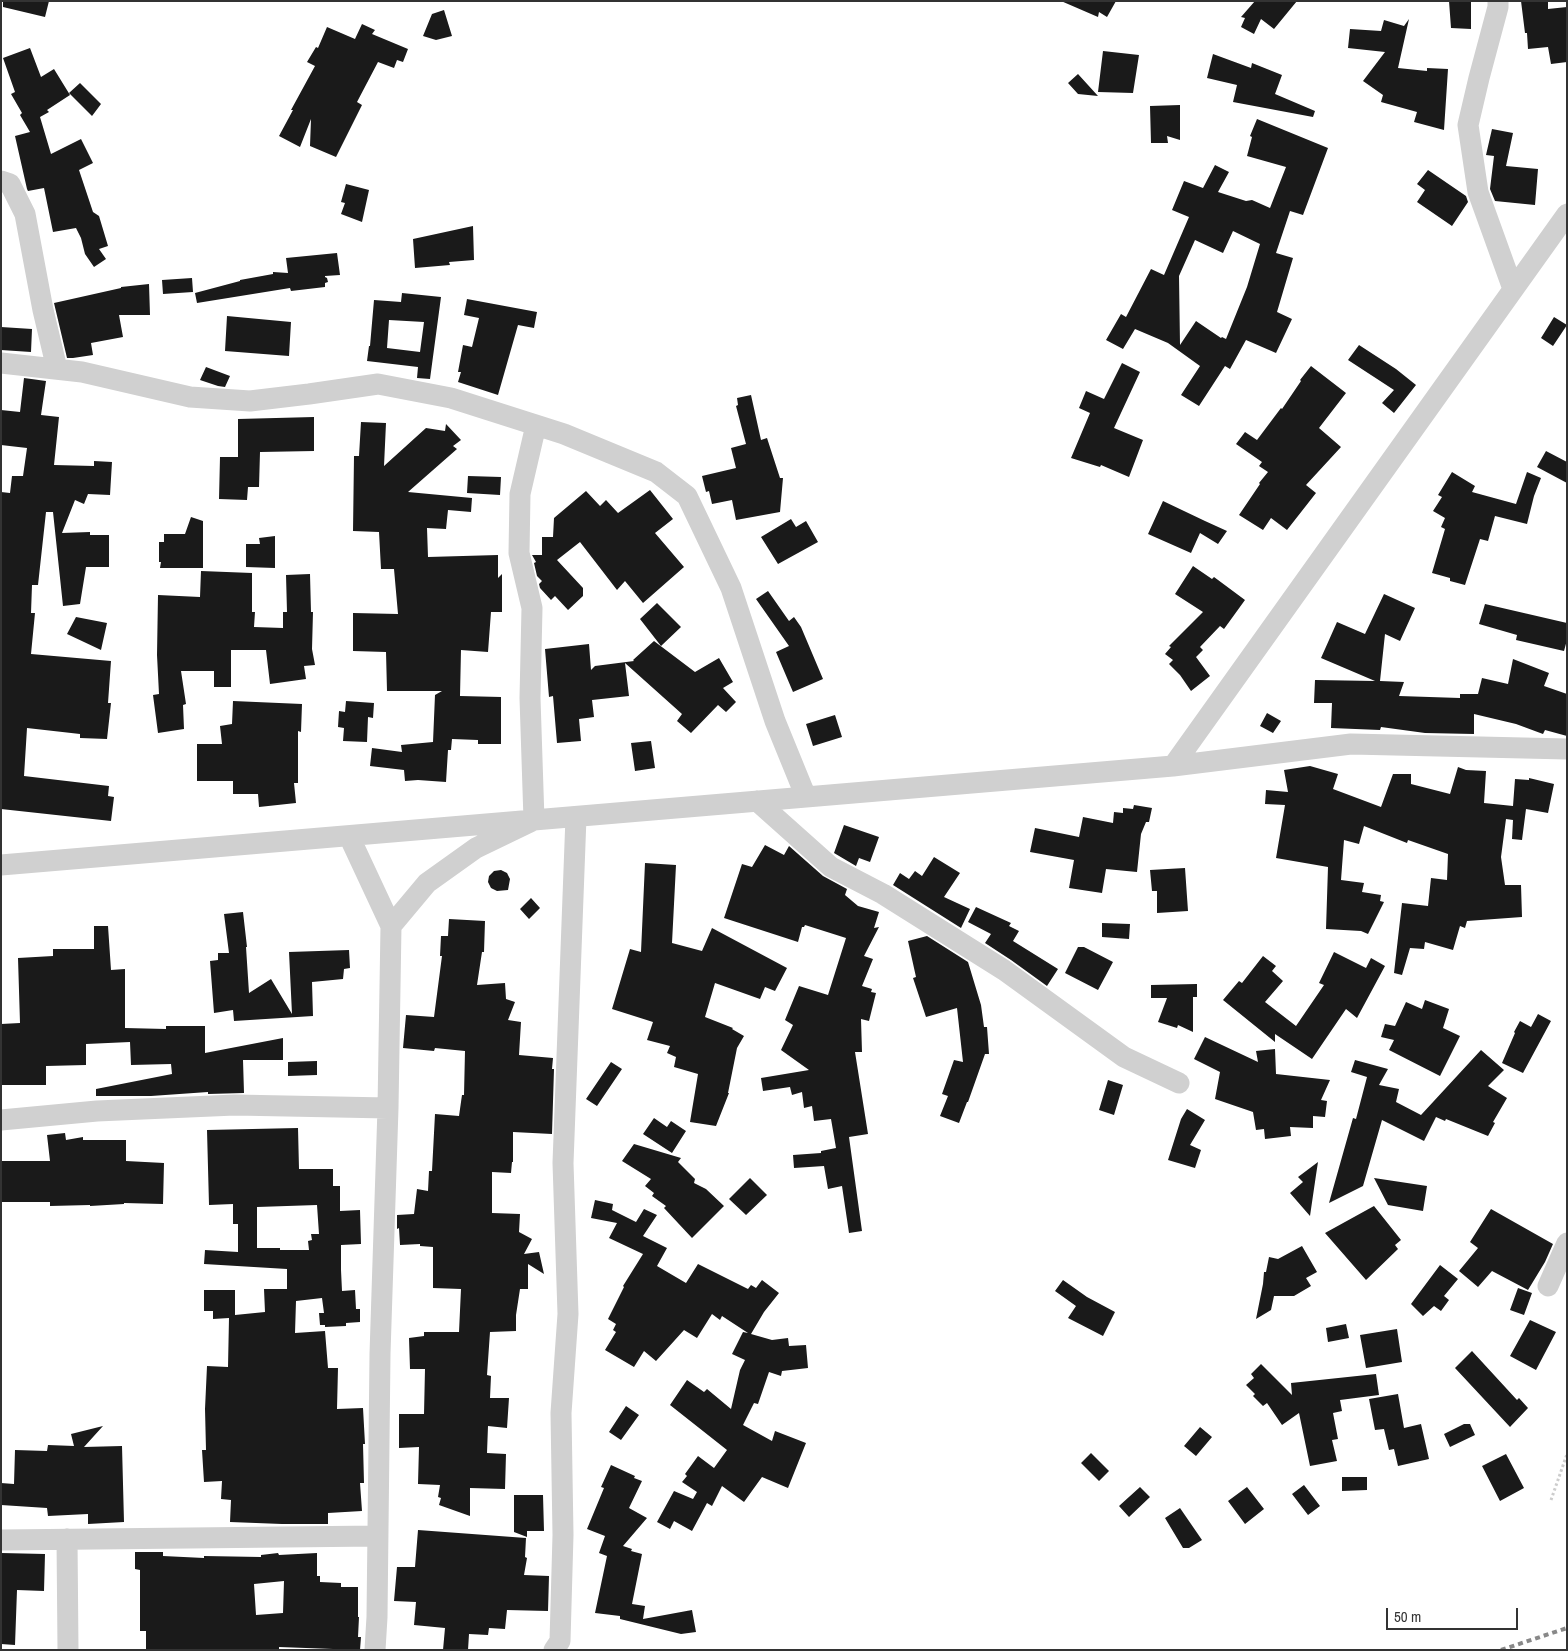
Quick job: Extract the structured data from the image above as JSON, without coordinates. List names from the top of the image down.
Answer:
{
  "scale_bar": "50 m"
}
